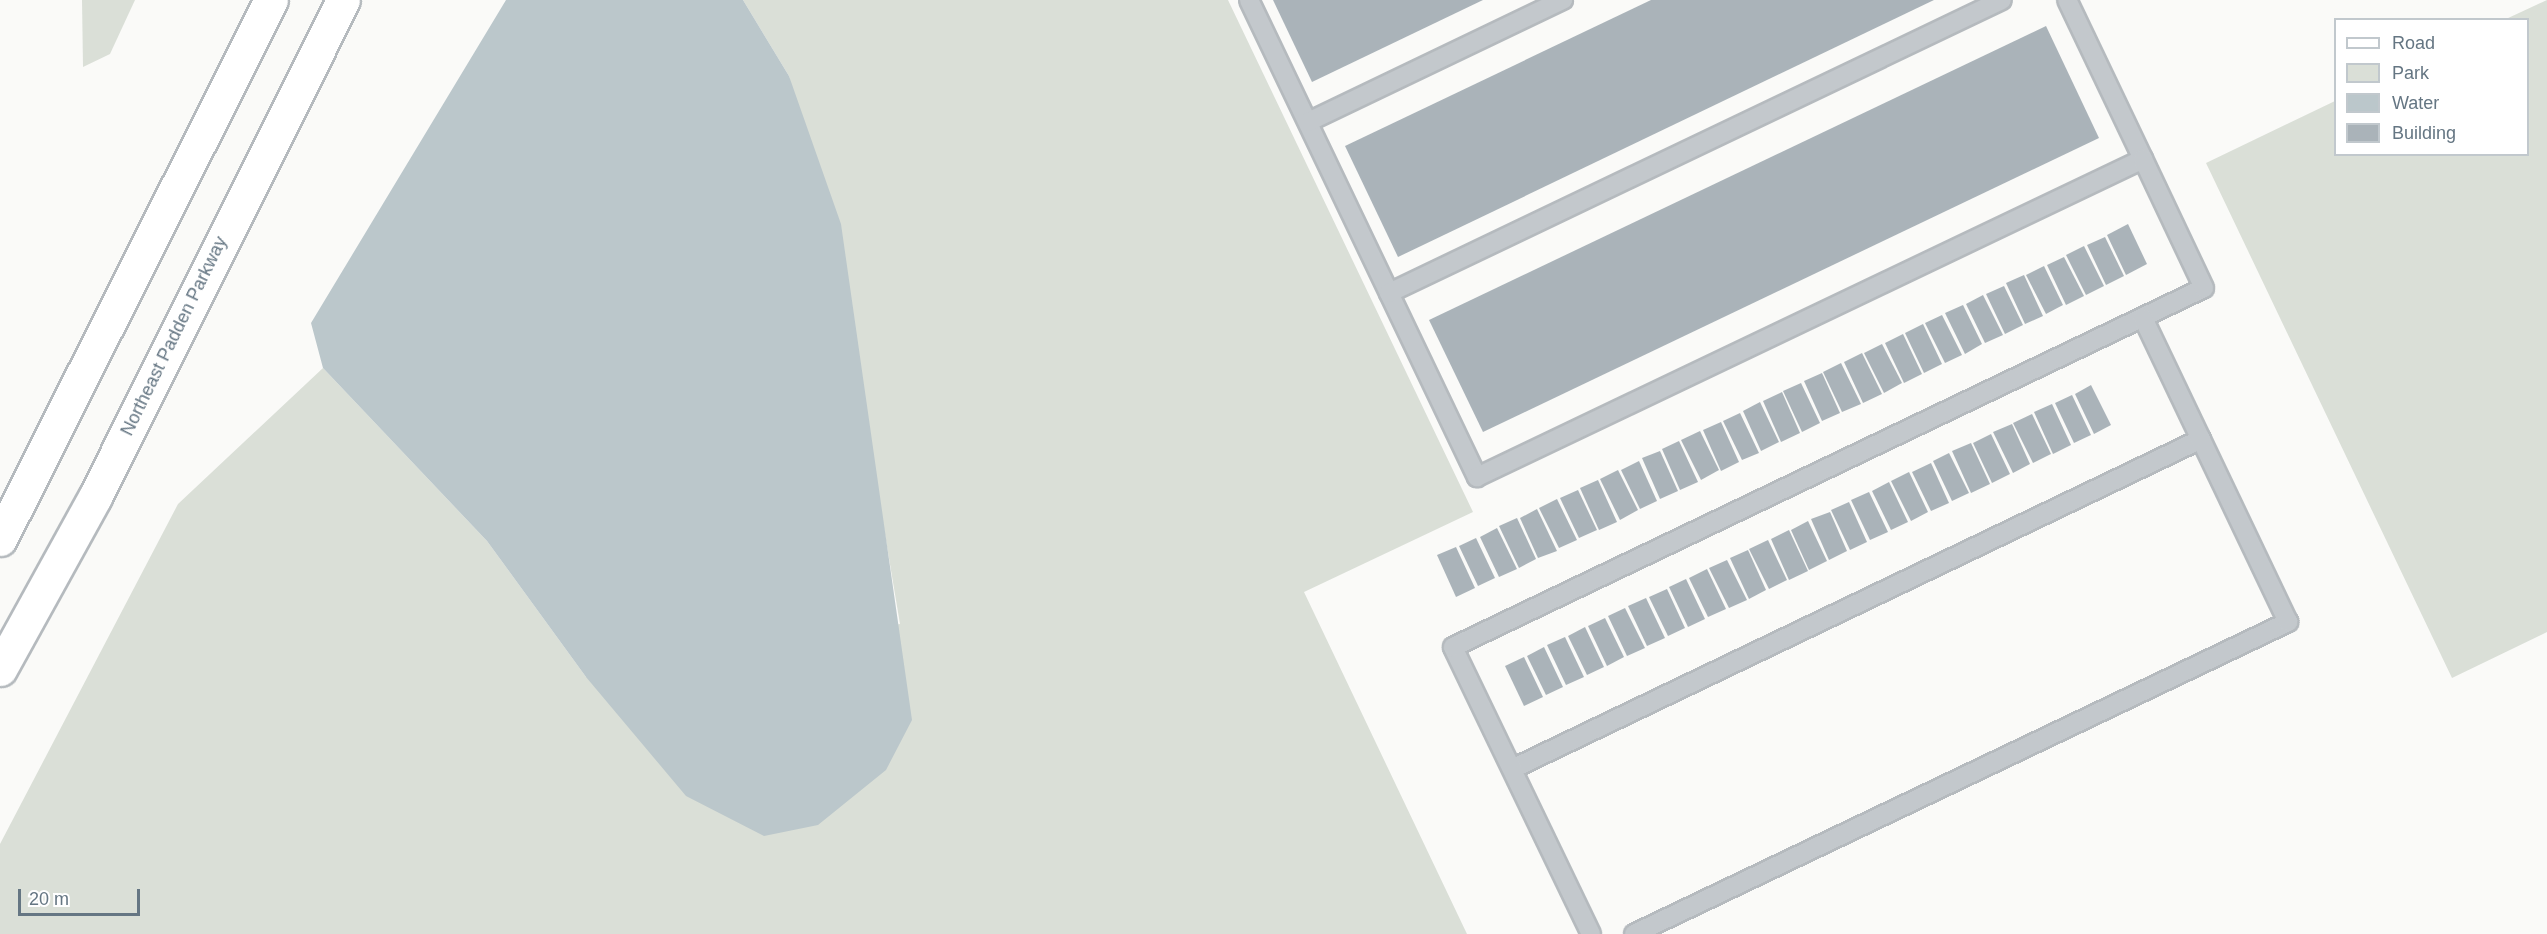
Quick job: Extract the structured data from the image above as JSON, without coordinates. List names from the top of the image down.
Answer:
{
  "streets": {
    "main road": ["Northeast Padden Parkway"]
  },
  "legend": [
    "Road",
    "Park",
    "Water",
    "Building"
  ],
  "scale_bar": "20 m"
}
